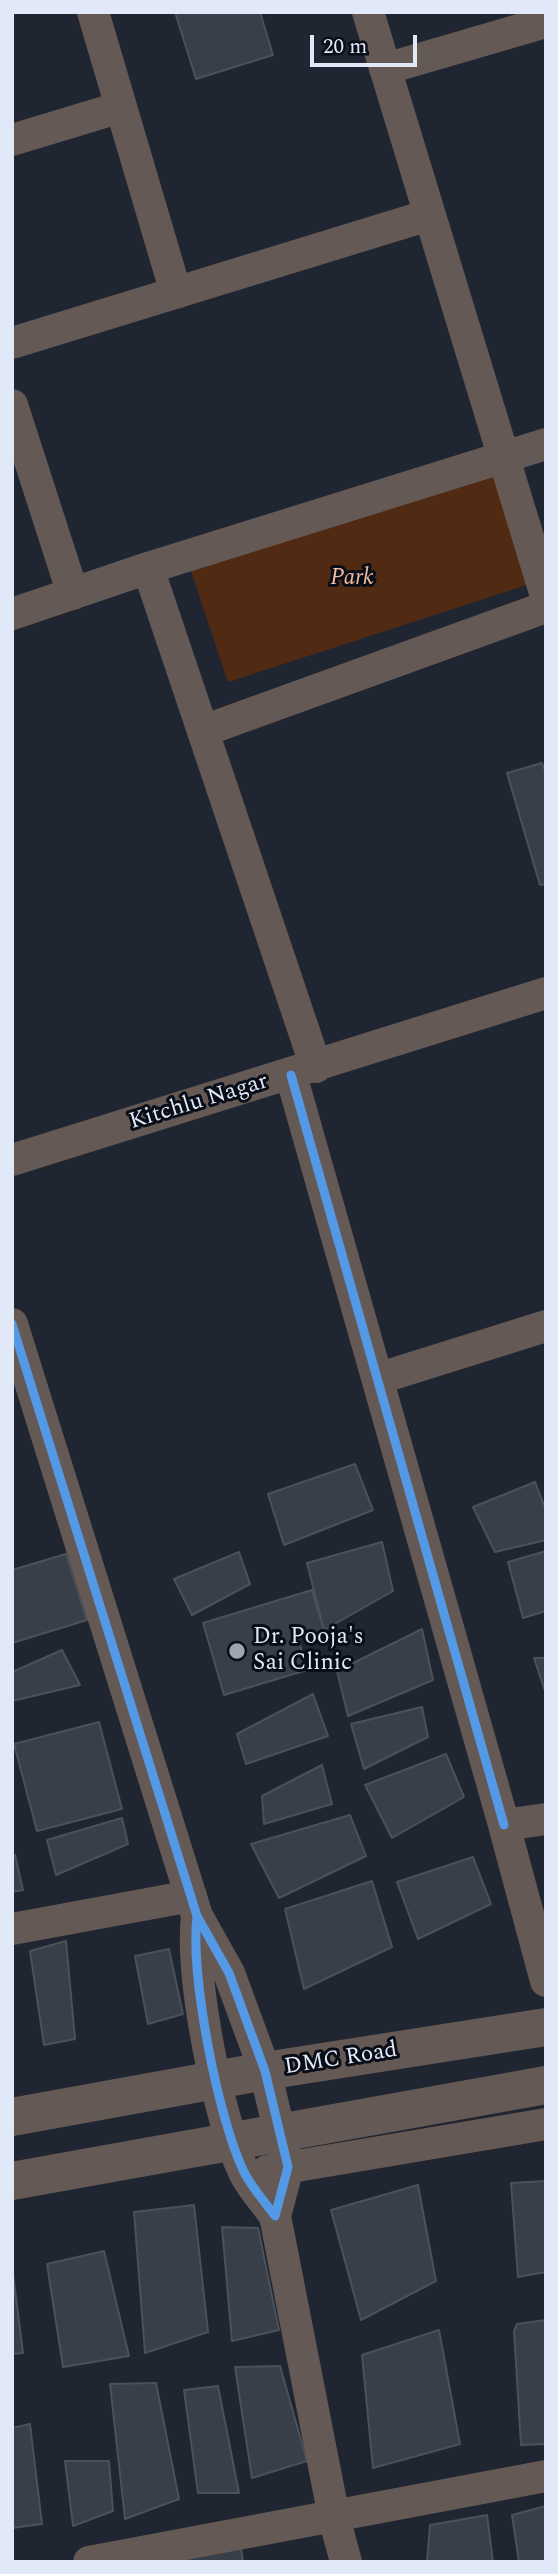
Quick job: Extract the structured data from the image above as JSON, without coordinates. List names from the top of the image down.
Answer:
{
  "streets": {
    "street": ["Kitchlu Nagar", "DMC Road"]
  },
  "parks": ["Park"],
  "places": ["Dr. Pooja's Sai Clinic"],
  "scale_bar": "20 m"
}
